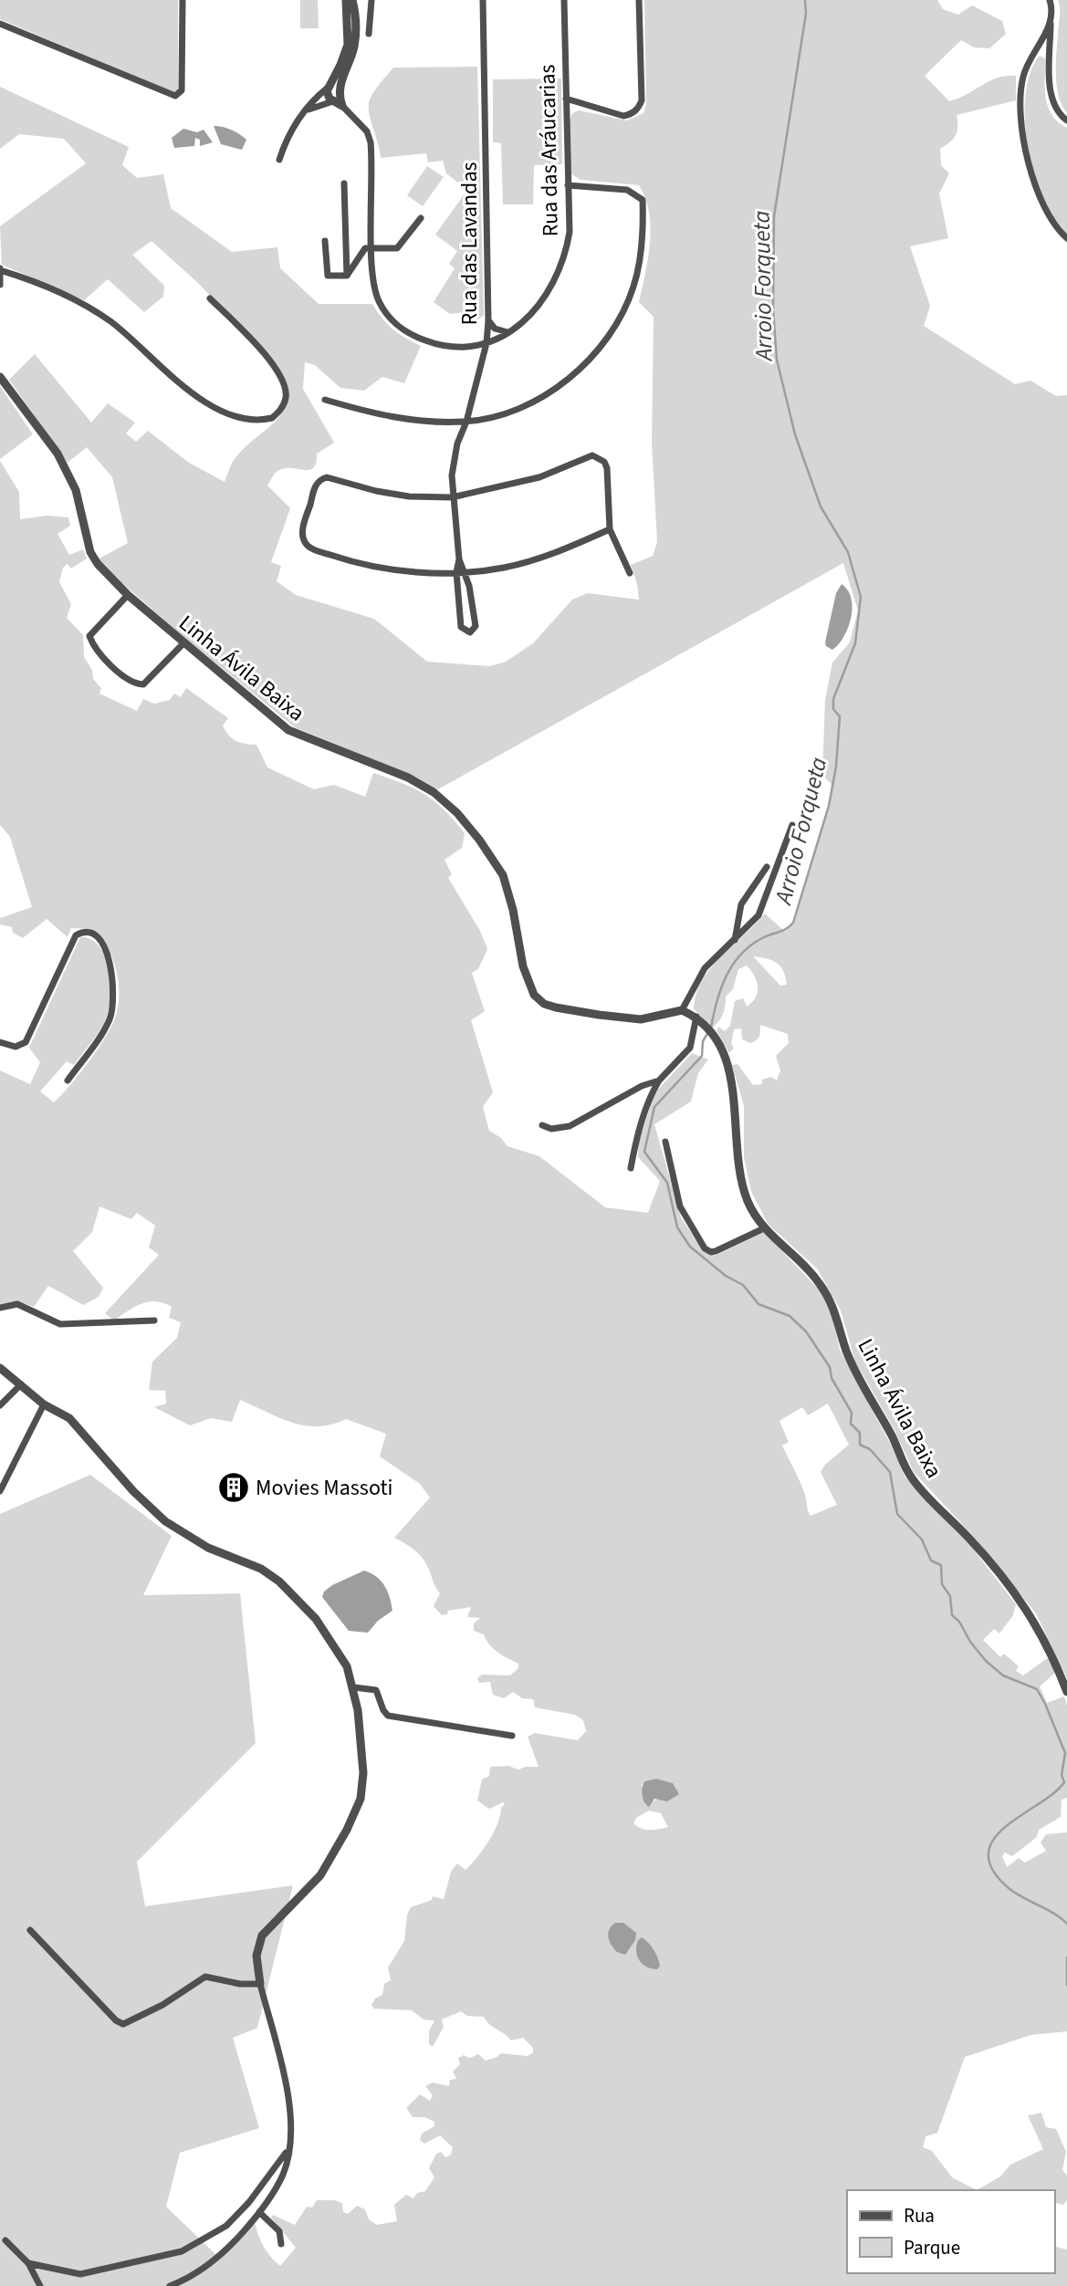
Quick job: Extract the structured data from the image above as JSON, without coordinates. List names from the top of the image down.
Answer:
{
  "streets": {
    "street": ["Rua das Aráucarias", "Rua das Lavandas", "Linha Ávila Baixa"]
  },
  "crossings": [
    ["Rua das Aráucarias", "Rua das Lavandas"]
  ],
  "water": ["Arroio Forqueta"],
  "places": {
    "building": ["Movies Massoti"]
  },
  "legend": ["Rua", "Parque"]
}
